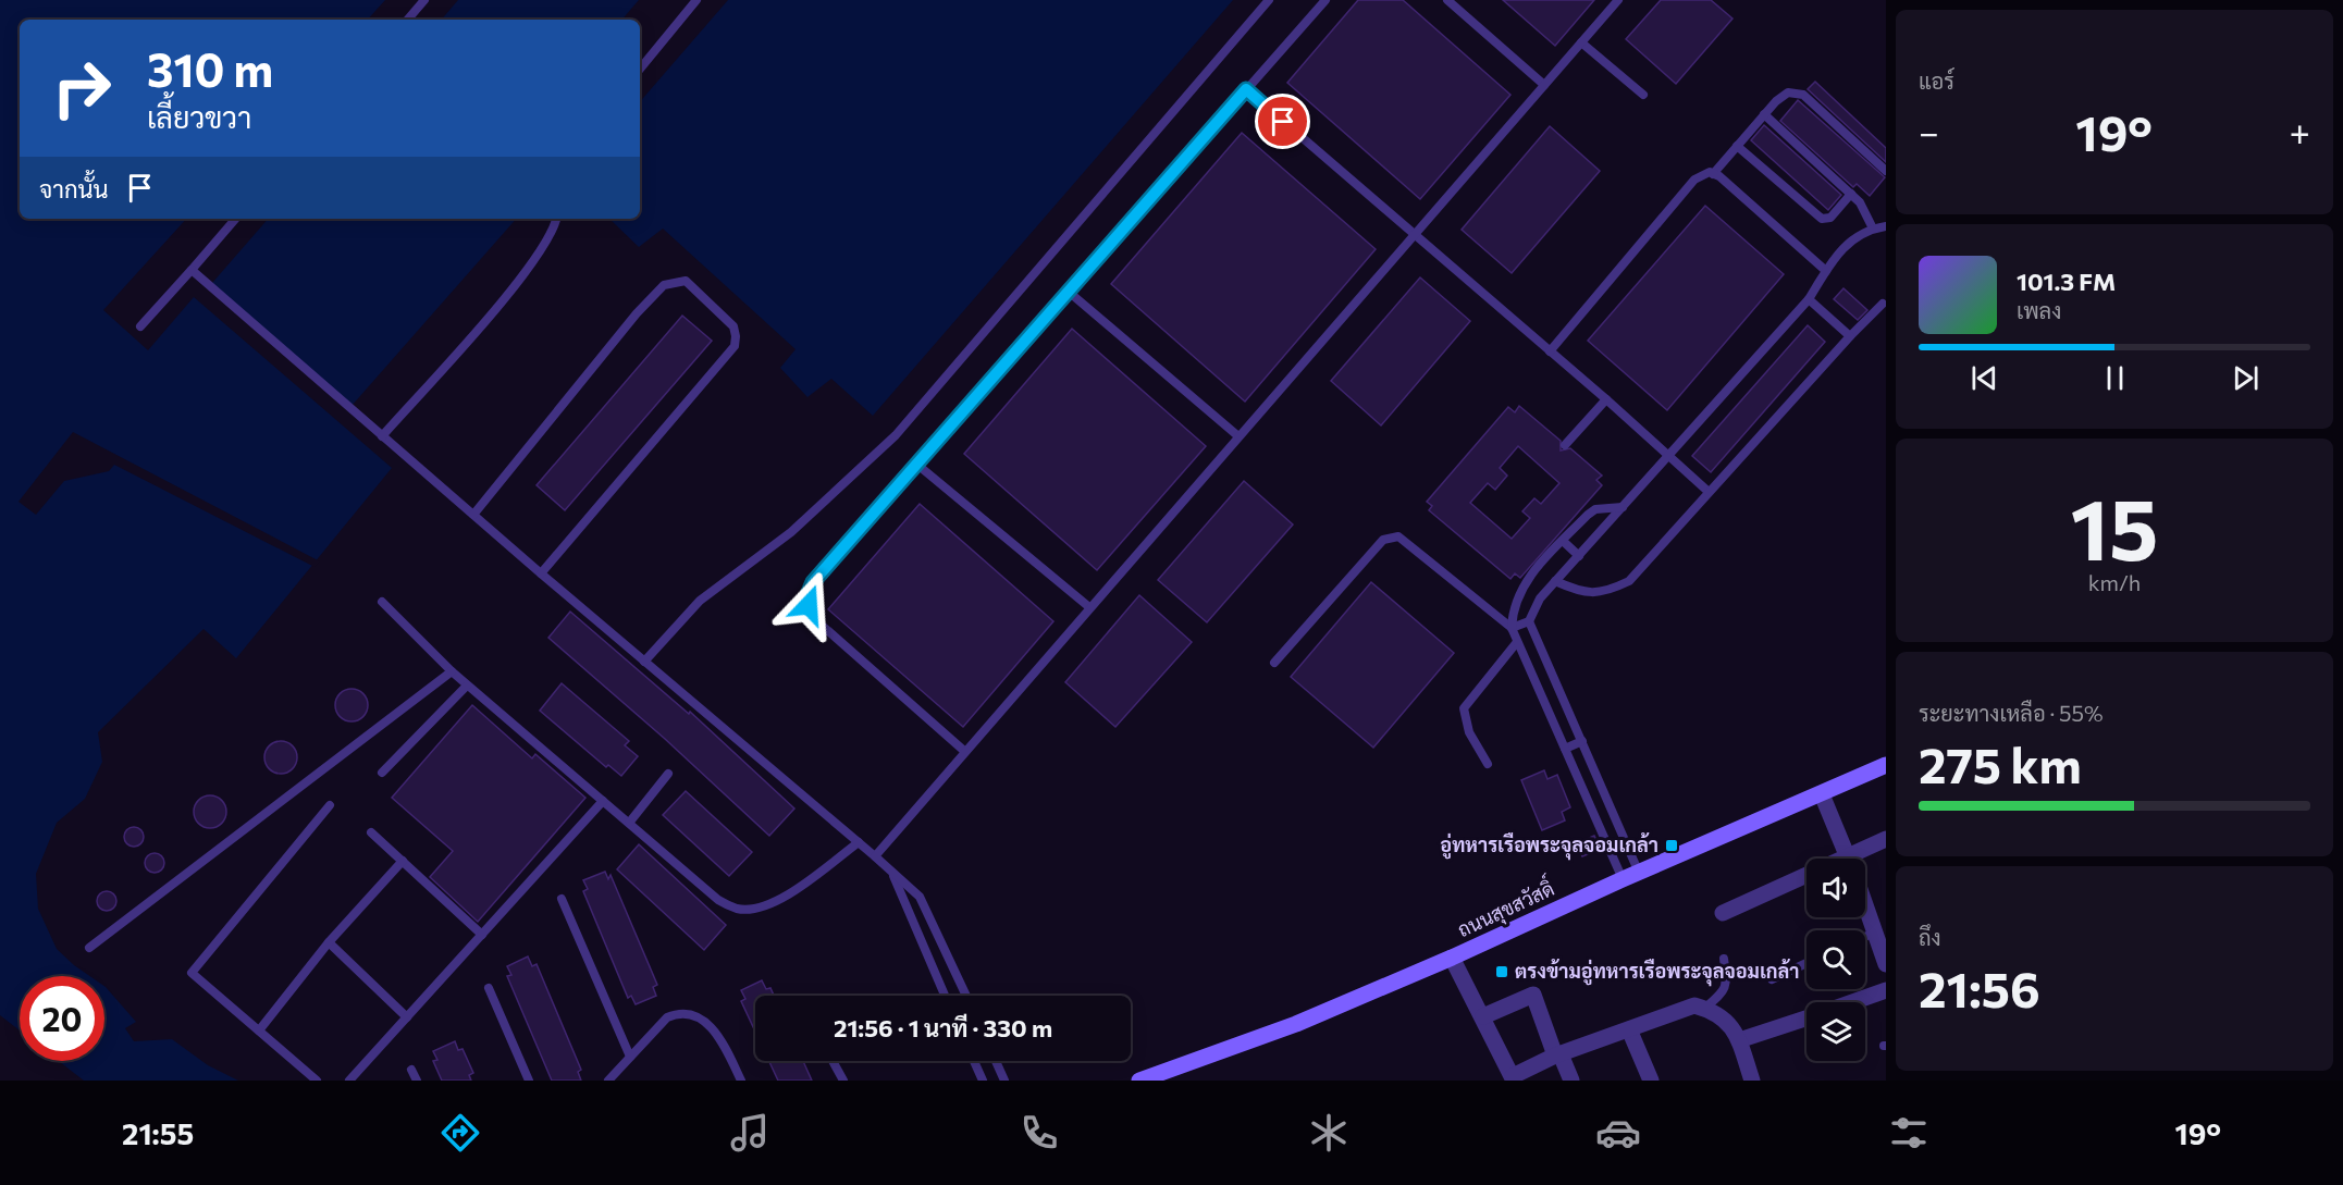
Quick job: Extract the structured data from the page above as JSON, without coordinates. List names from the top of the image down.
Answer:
{
  "streets": {
    "main road": ["ถนนสุขสวัสดิ์"]
  },
  "places": {
    "transit": ["อู่ทหารเรือพระจุลจอมเกล้า", "ตรงข้ามอู่ทหารเรือพระจุลจอมเกล้า"]
  },
  "page": {
    "tile": [
      "แอร์",
      ["15", "km/h"],
      ["ระยะทางเหลือ · 55%", "275 km"],
      ["ถึง", "21:56"]
    ],
    "turn": ["310 m", "เลี้ยวขวา"],
    "heat": ["−", "19°", "+"],
    "then": "จากนั้น",
    "song": ["101.3 FM", "เพลง"],
    "limit": "20",
    "trip": "21:56 · 1 นาที · 330 m",
    "tabs": ["21:55", "19°"]
  }
}
